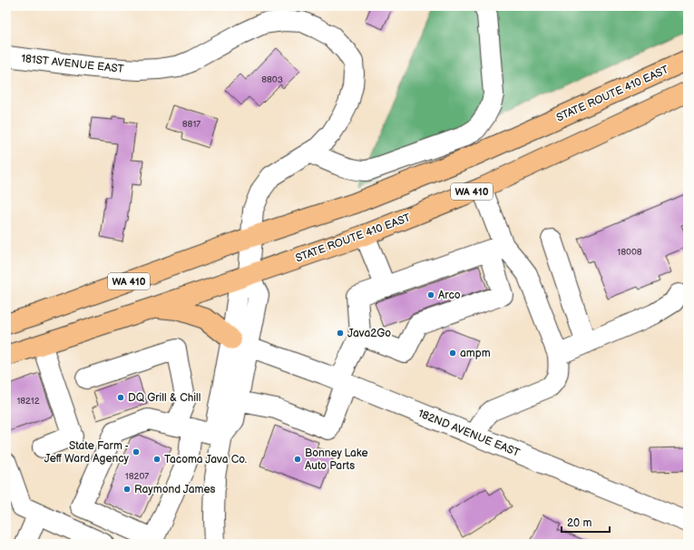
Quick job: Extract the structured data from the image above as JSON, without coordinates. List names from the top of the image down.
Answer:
{
  "streets": {
    "highway": ["STATE ROUTE 410 EAST", "WA 410"],
    "street": ["181ST AVENUE EAST", "182ND AVENUE EAST"]
  },
  "crossings": [
    ["181ST AVENUE EAST", "STATE ROUTE 410 EAST"]
  ],
  "places": [
    "Arco",
    "Java2Go",
    "ampm",
    "DQ Grill & Chill",
    "State Farm - Jeff Ward Agency",
    "Tacoma Java Co.",
    "Bonney Lake Auto Parts",
    "Raymond James"
  ],
  "house_numbers": [
    "8803",
    "8817",
    "18008",
    "18212",
    "18207"
  ],
  "scale_bar": "20 m"
}
